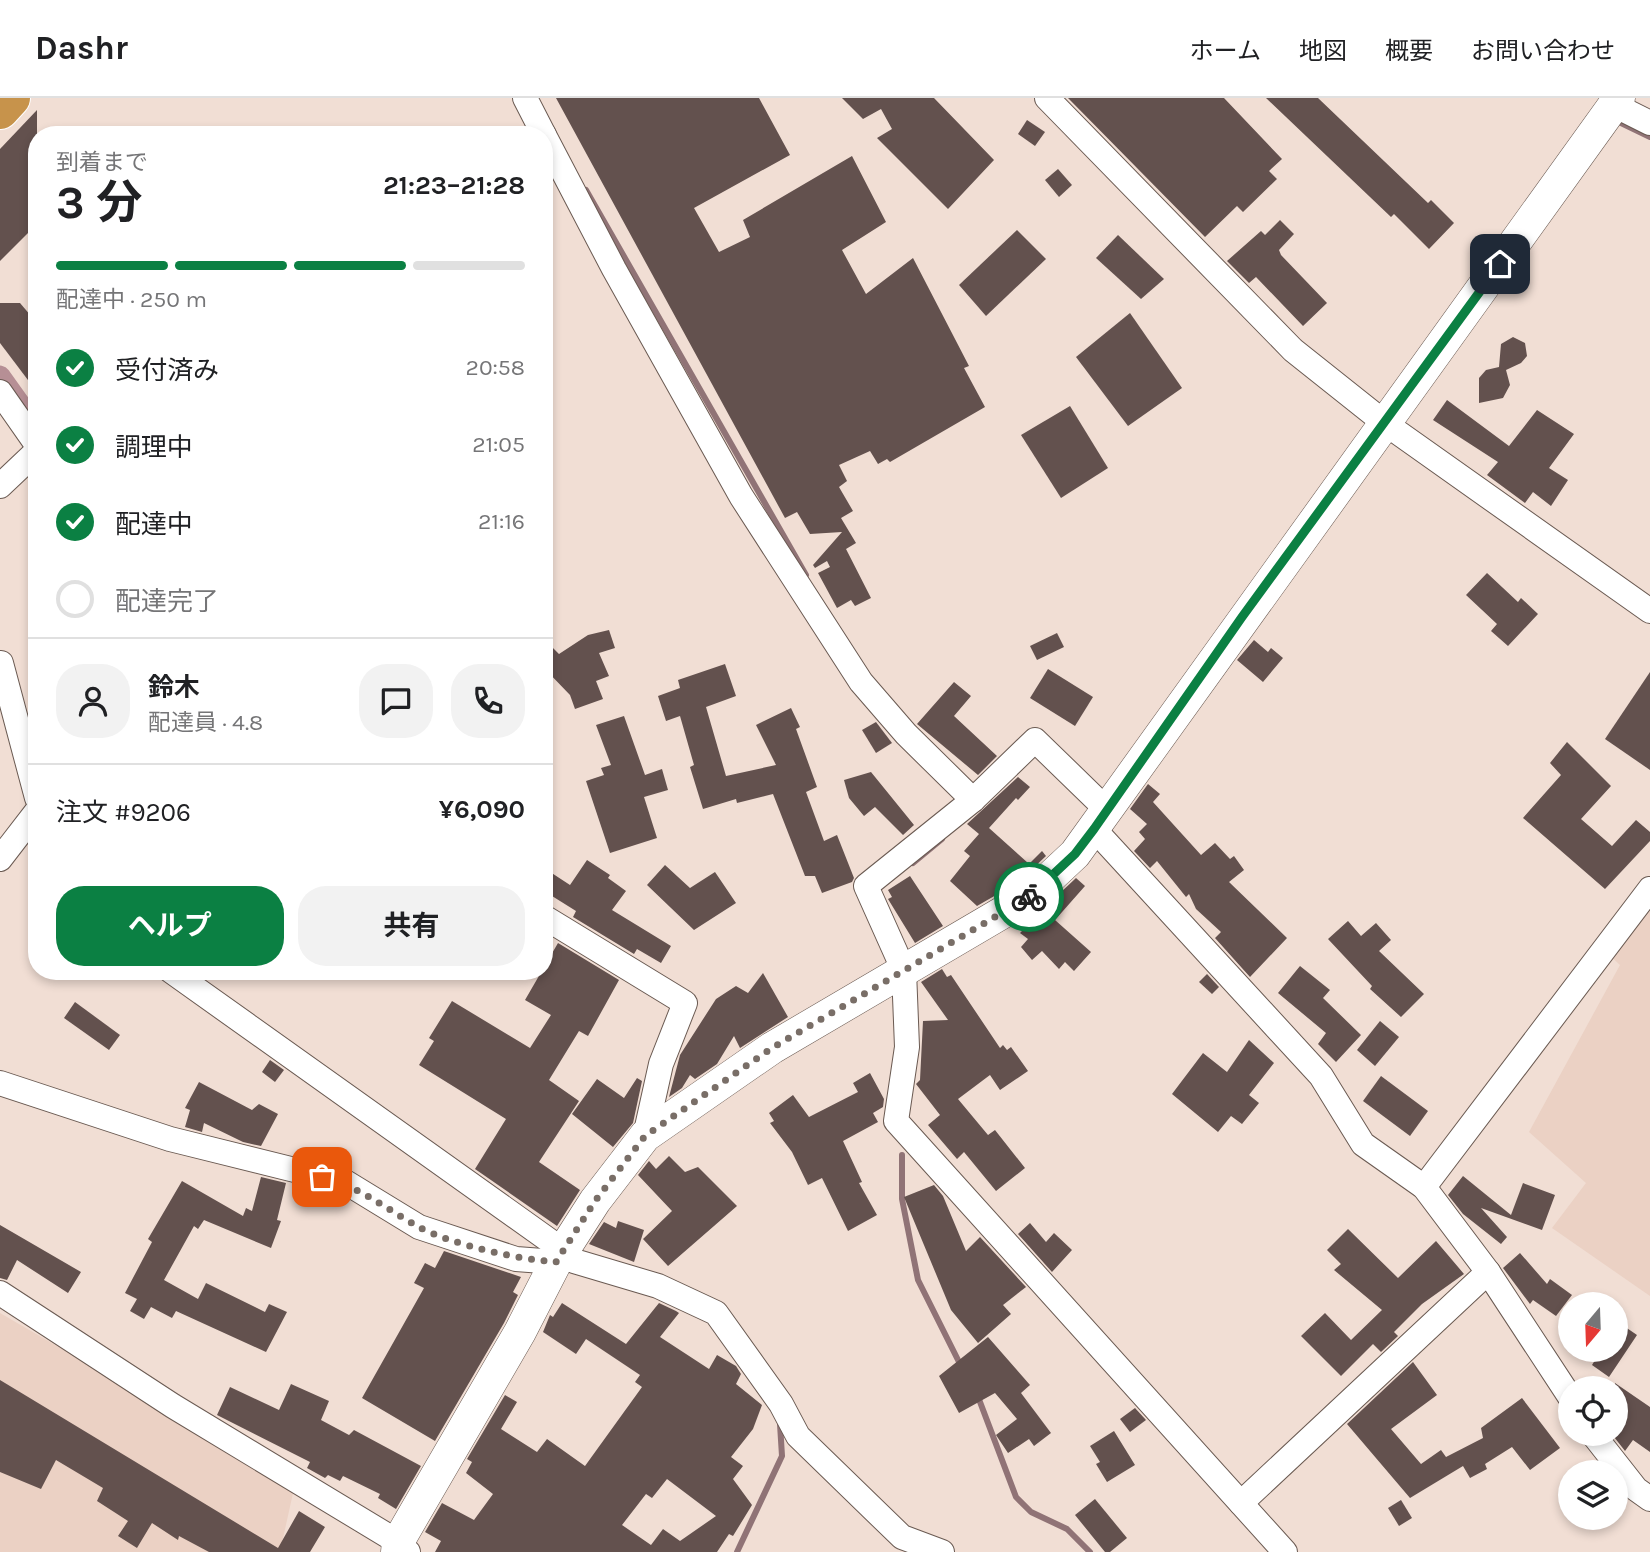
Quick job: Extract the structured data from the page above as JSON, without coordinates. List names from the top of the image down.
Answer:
{
  "north": "bottom",
  "page": {
    "header": "Dashr",
    "nav": [
      "ホーム",
      "地図",
      "概要",
      "お問い合わせ"
    ],
    "heading": ["3 分", "到着まで", "21:23–21:28"],
    "panel": [
      "鈴木",
      "配達員 · 4.8",
      "注文 #9206",
      "¥6,090"
    ],
    "bar": "配達中 · 250 m",
    "list": [
      ["受付済み", "20:58"],
      ["調理中", "21:05"],
      ["配達中", "21:16"],
      "配達完了"
    ],
    "buttons": ["ヘルプ", "共有"]
  }
}
